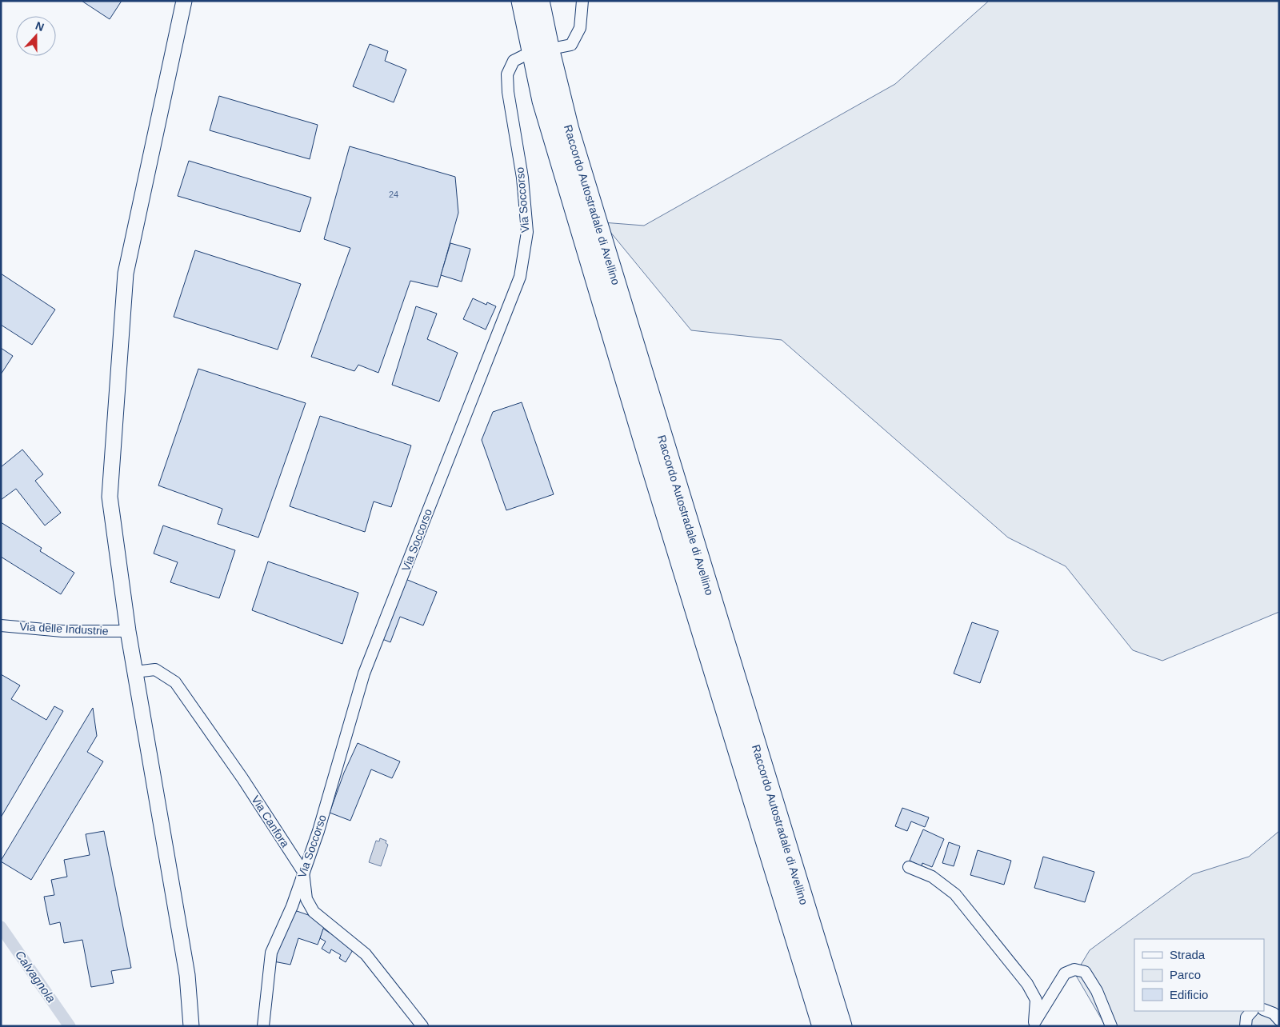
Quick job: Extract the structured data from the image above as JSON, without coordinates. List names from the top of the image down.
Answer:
{
  "streets": {
    "highway": ["Raccordo Autostradale di Avellino"],
    "street": ["Via Soccorso", "Via delle Industrie", "Via Canfora"]
  },
  "crossings": [
    ["Via Soccorso", "Via Canfora"]
  ],
  "water": ["Calvagnola"],
  "house_numbers": ["24"],
  "legend": ["Strada", "Parco", "Edificio"],
  "north": "top"
}
